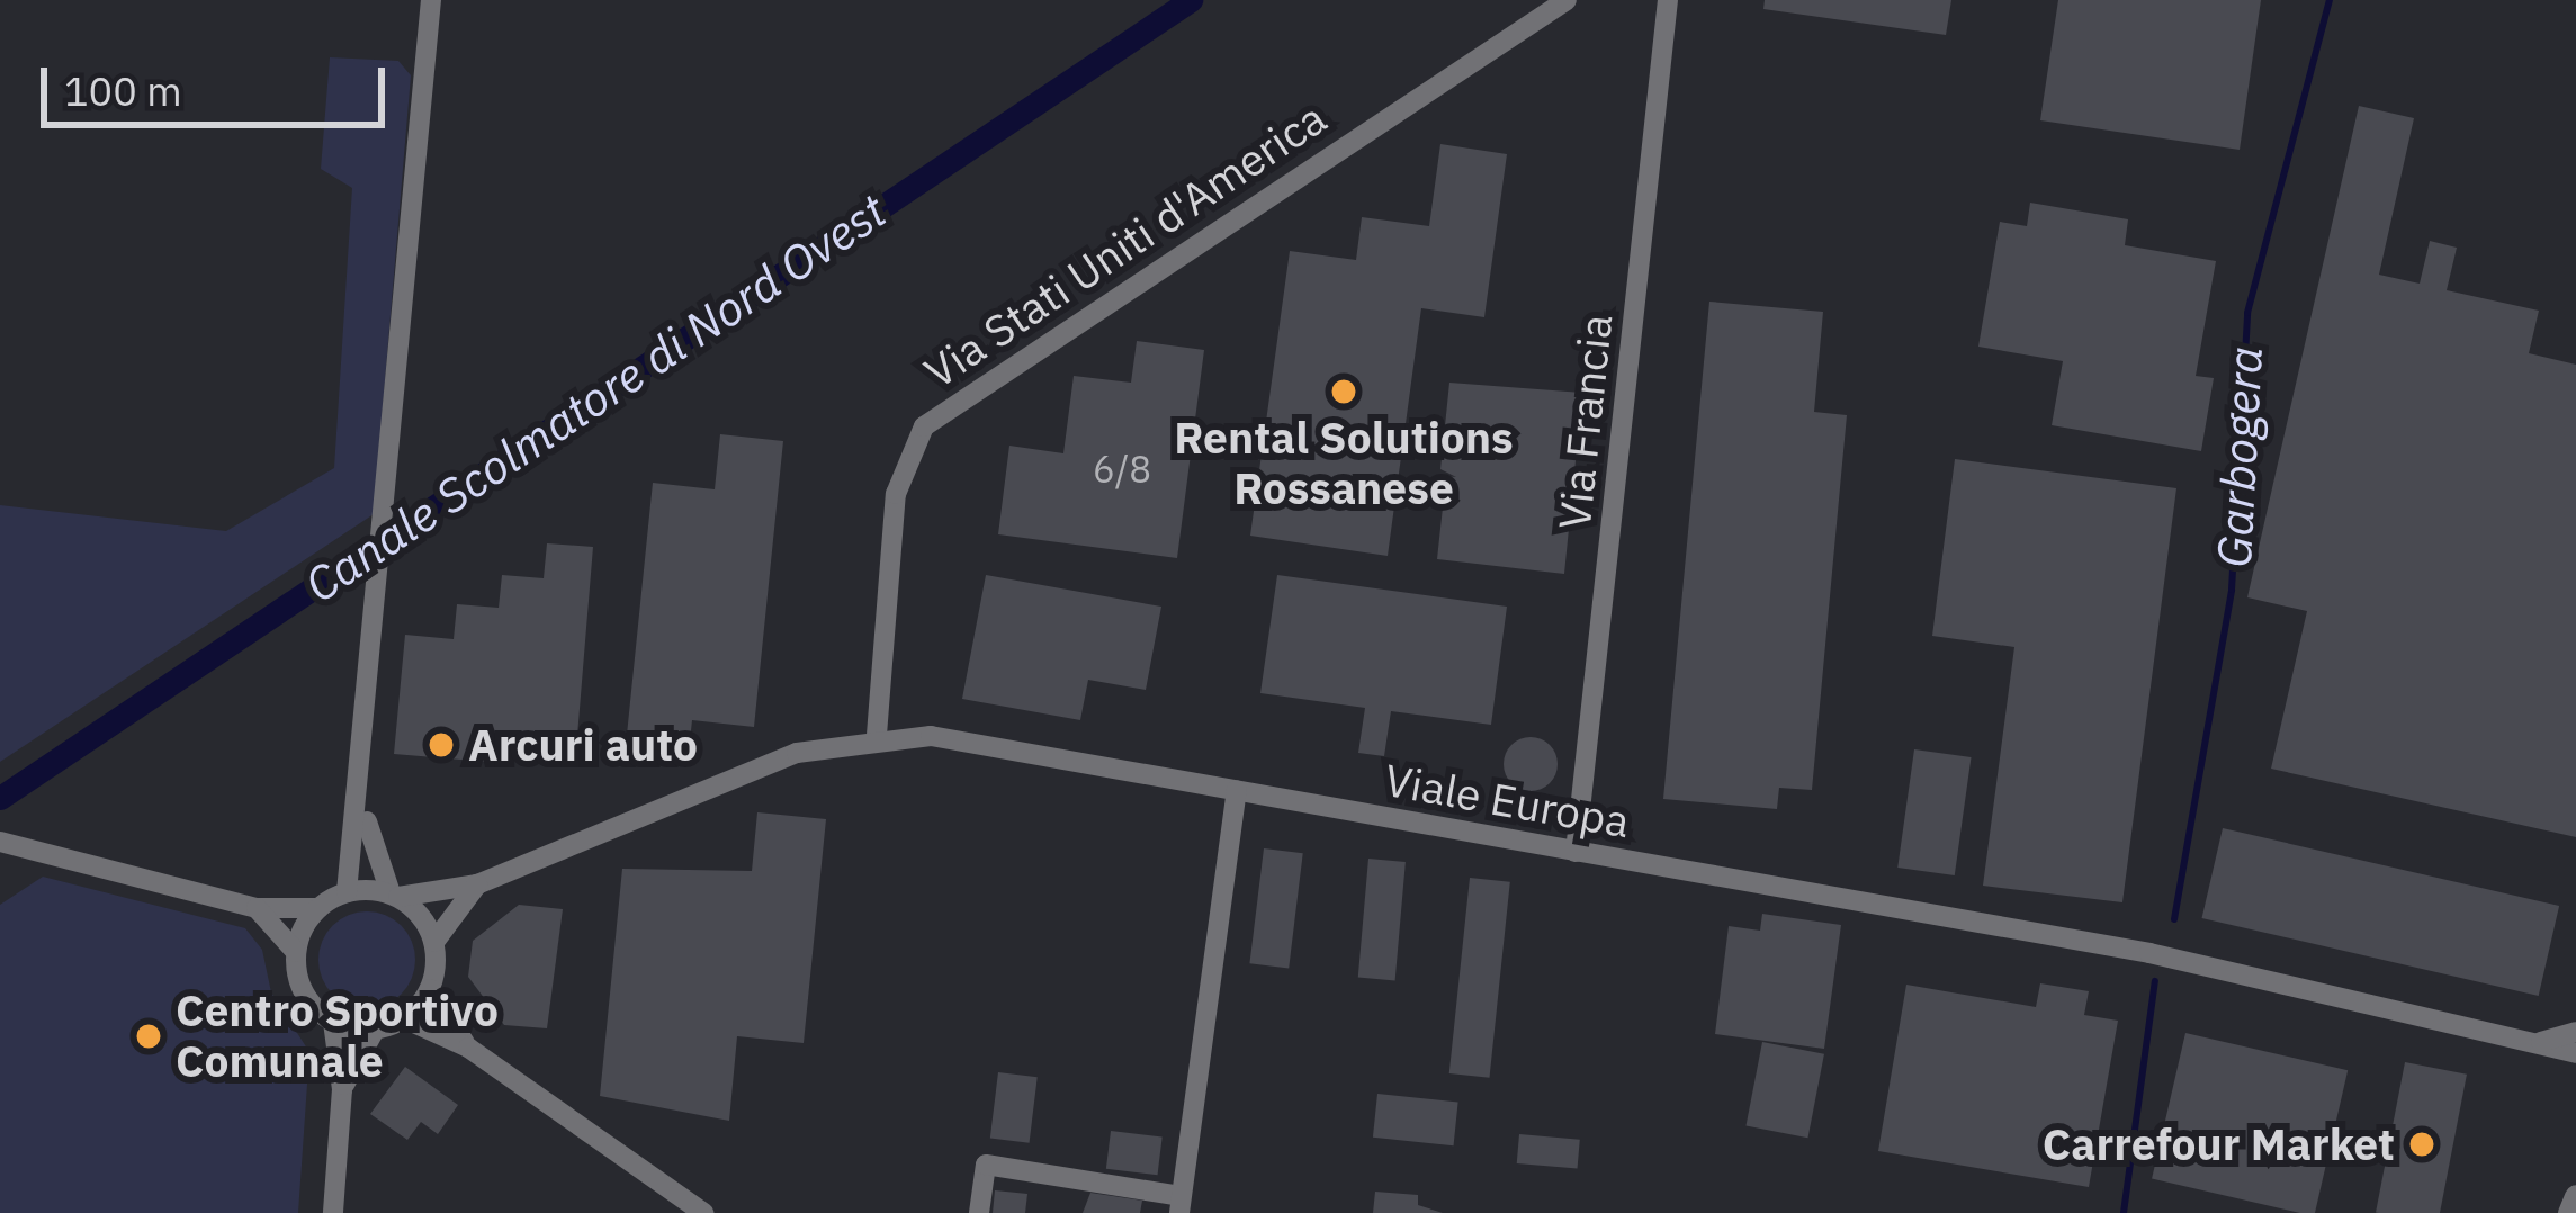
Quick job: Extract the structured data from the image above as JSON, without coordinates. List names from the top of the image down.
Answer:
{
  "streets": {
    "street": ["Via Stati Uniti d'America", "Via Francia", "Viale Europa"]
  },
  "crossings": [
    ["Via Stati Uniti d'America", "Viale Europa"],
    ["Via Francia", "Viale Europa"]
  ],
  "water": ["Canale Scolmatore di Nord Ovest", "Garbogera"],
  "places": [
    "Rental Solutions Rossanese",
    "Arcuri auto",
    "Centro Sportivo Comunale",
    "Carrefour Market"
  ],
  "house_numbers": ["6/8"],
  "scale_bar": "100 m"
}
